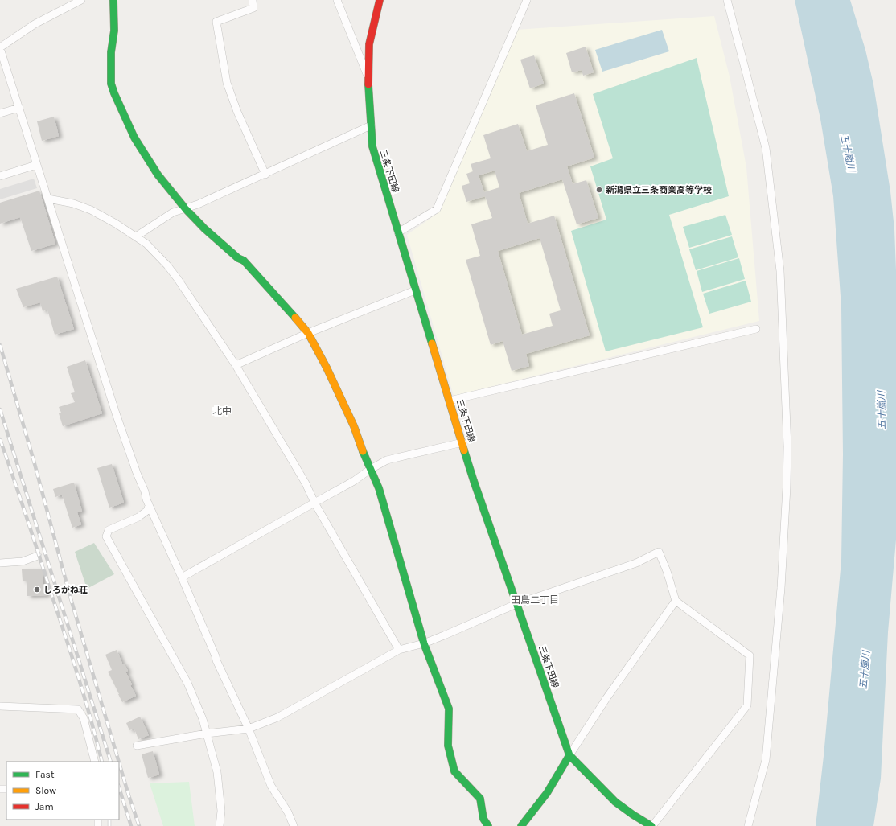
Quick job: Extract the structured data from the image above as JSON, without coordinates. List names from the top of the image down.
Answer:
{
  "streets": {
    "street": ["三条下田線"]
  },
  "districts": ["北中", "田島二丁目"],
  "water": ["五十嵐川"],
  "places": ["新潟県立三条商業高等学校", "しろがね荘"],
  "legend": ["Fast", "Slow", "Jam"]
}
